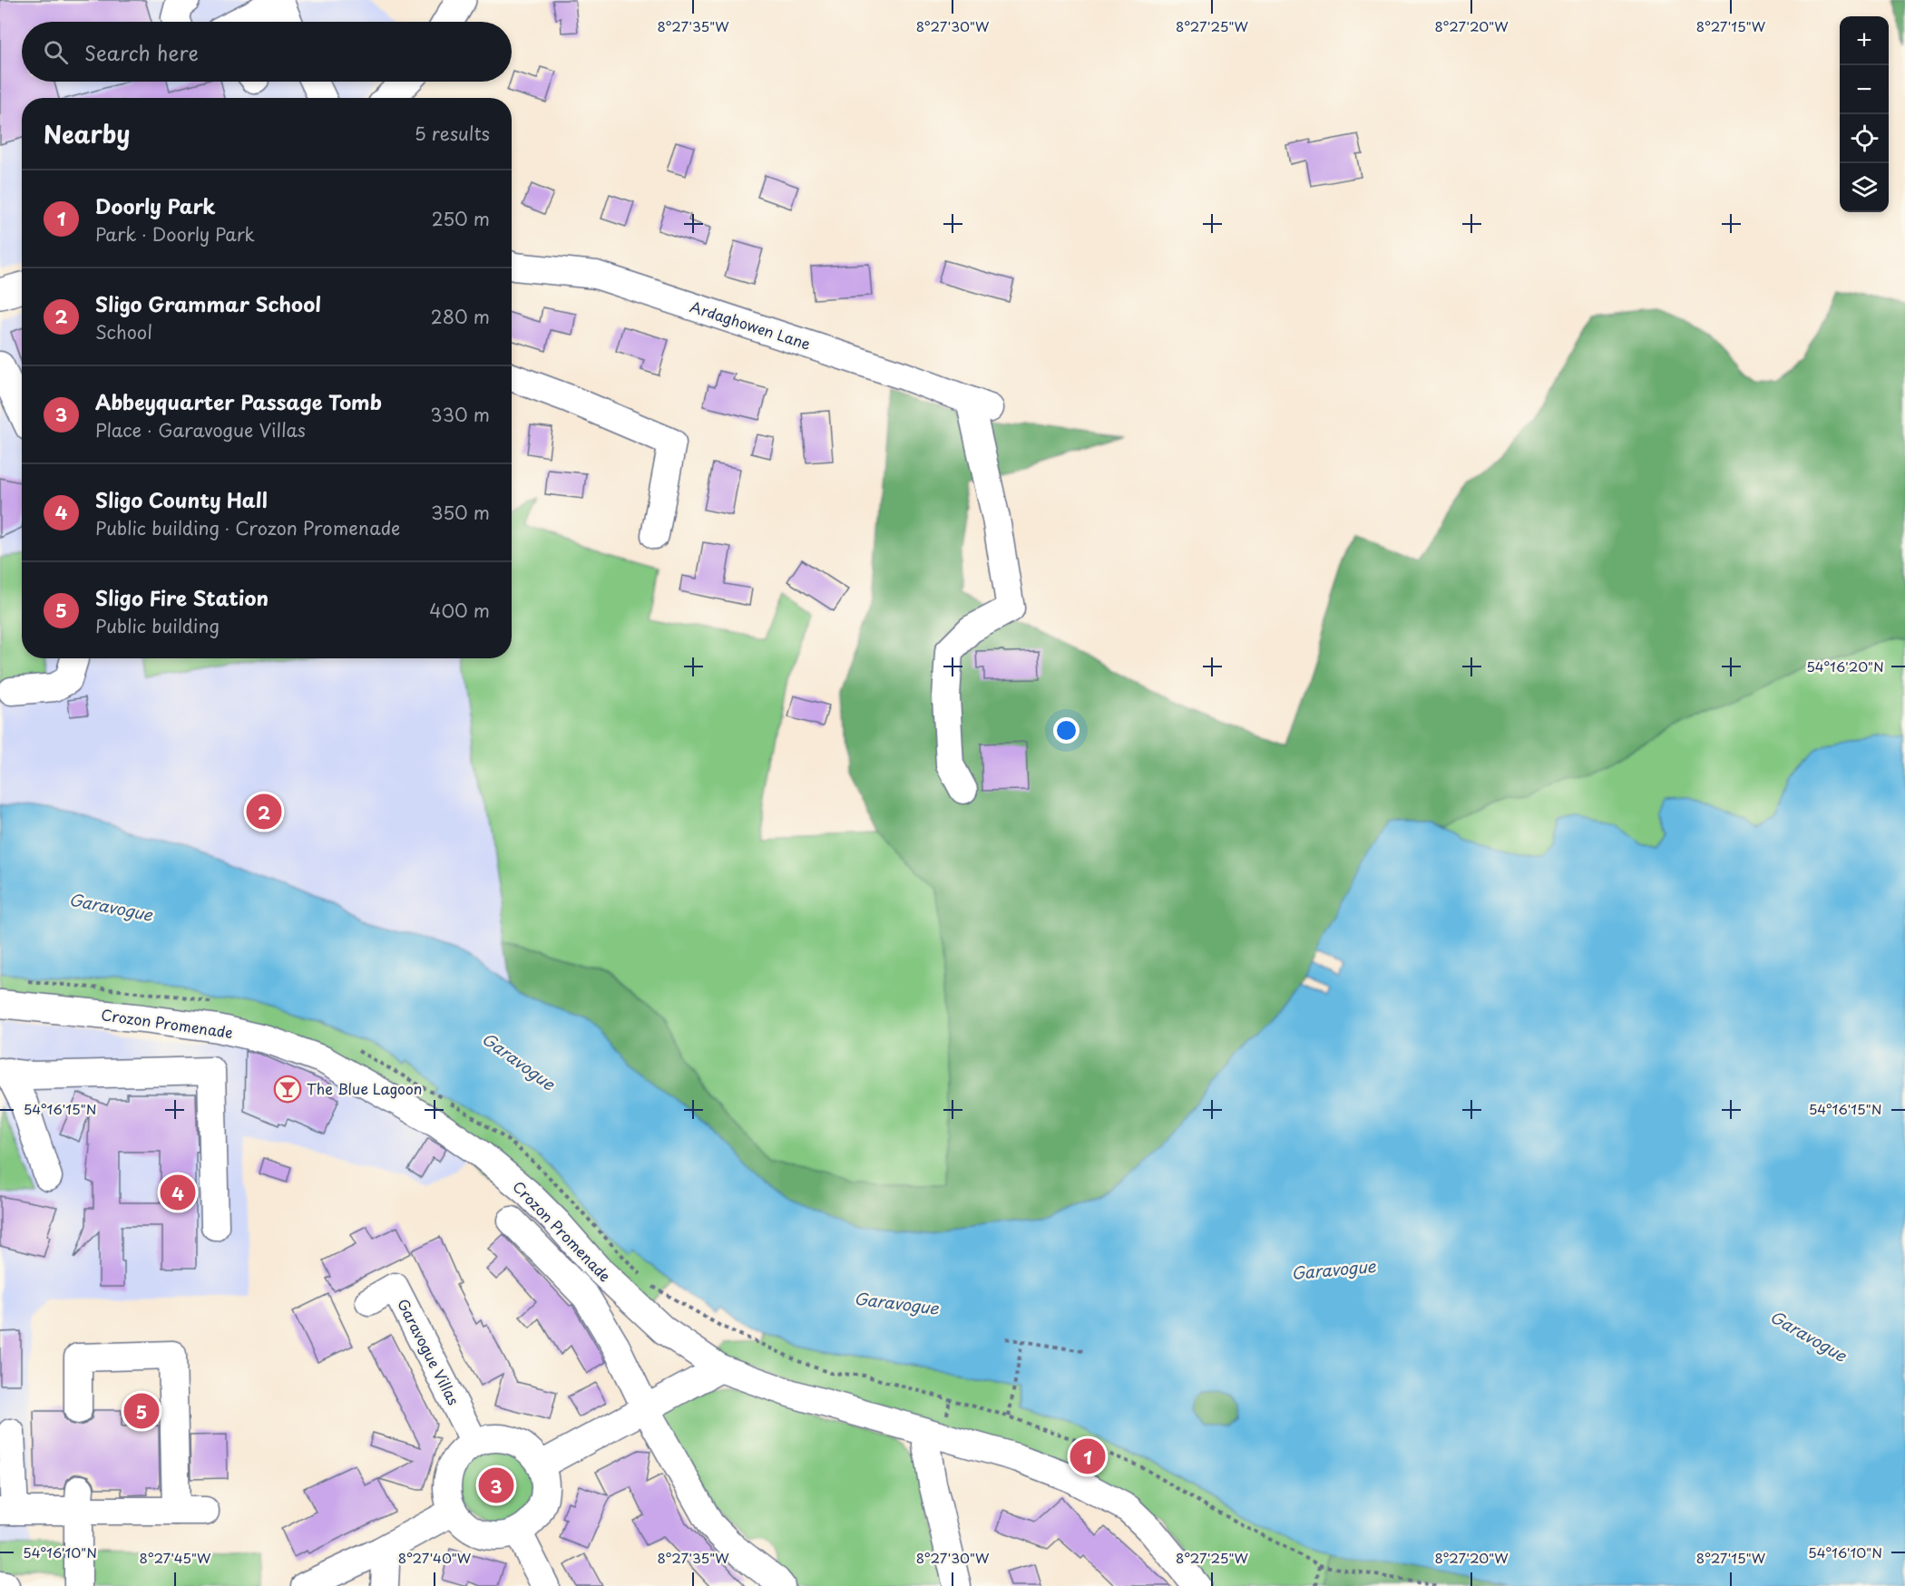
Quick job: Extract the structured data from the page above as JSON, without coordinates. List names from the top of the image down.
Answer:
{
  "streets": {
    "street": ["Ardaghowen Lane", "Crozon Promenade", "Garavogue Villas"]
  },
  "water": ["Garavogue"],
  "places": {
    "bar": ["The Blue Lagoon"]
  },
  "page": {
    "map_buttons": ["+", "−"],
    "search": "Search here",
    "heading": ["Nearby", "5 results"],
    "list": [
      {
        "mark": "1",
        "name": "Doorly Park",
        "note": "Park · Doorly Park",
        "value": "250 m"
      },
      {
        "mark": "2",
        "name": "Sligo Grammar School",
        "note": "School",
        "value": "280 m"
      },
      {
        "mark": "3",
        "name": "Abbeyquarter Passage Tomb",
        "note": "Place · Garavogue Villas",
        "value": "330 m"
      },
      {
        "mark": "4",
        "name": "Sligo County Hall",
        "note": "Public building · Crozon Promenade",
        "value": "350 m"
      },
      {
        "mark": "5",
        "name": "Sligo Fire Station",
        "note": "Public building",
        "value": "400 m"
      }
    ],
    "pins": [
      "2",
      "4",
      "5",
      "1",
      "3"
    ]
  },
  "coordinates": [
    "8°27'35\"W",
    "8°27'30\"W",
    "8°27'25\"W",
    "8°27'20\"W",
    "8°27'15\"W",
    "54°16'20\"N",
    "54°16'15\"N",
    "54°16'10\"N",
    "8°27'45\"W",
    "8°27'40\"W"
  ]
}
